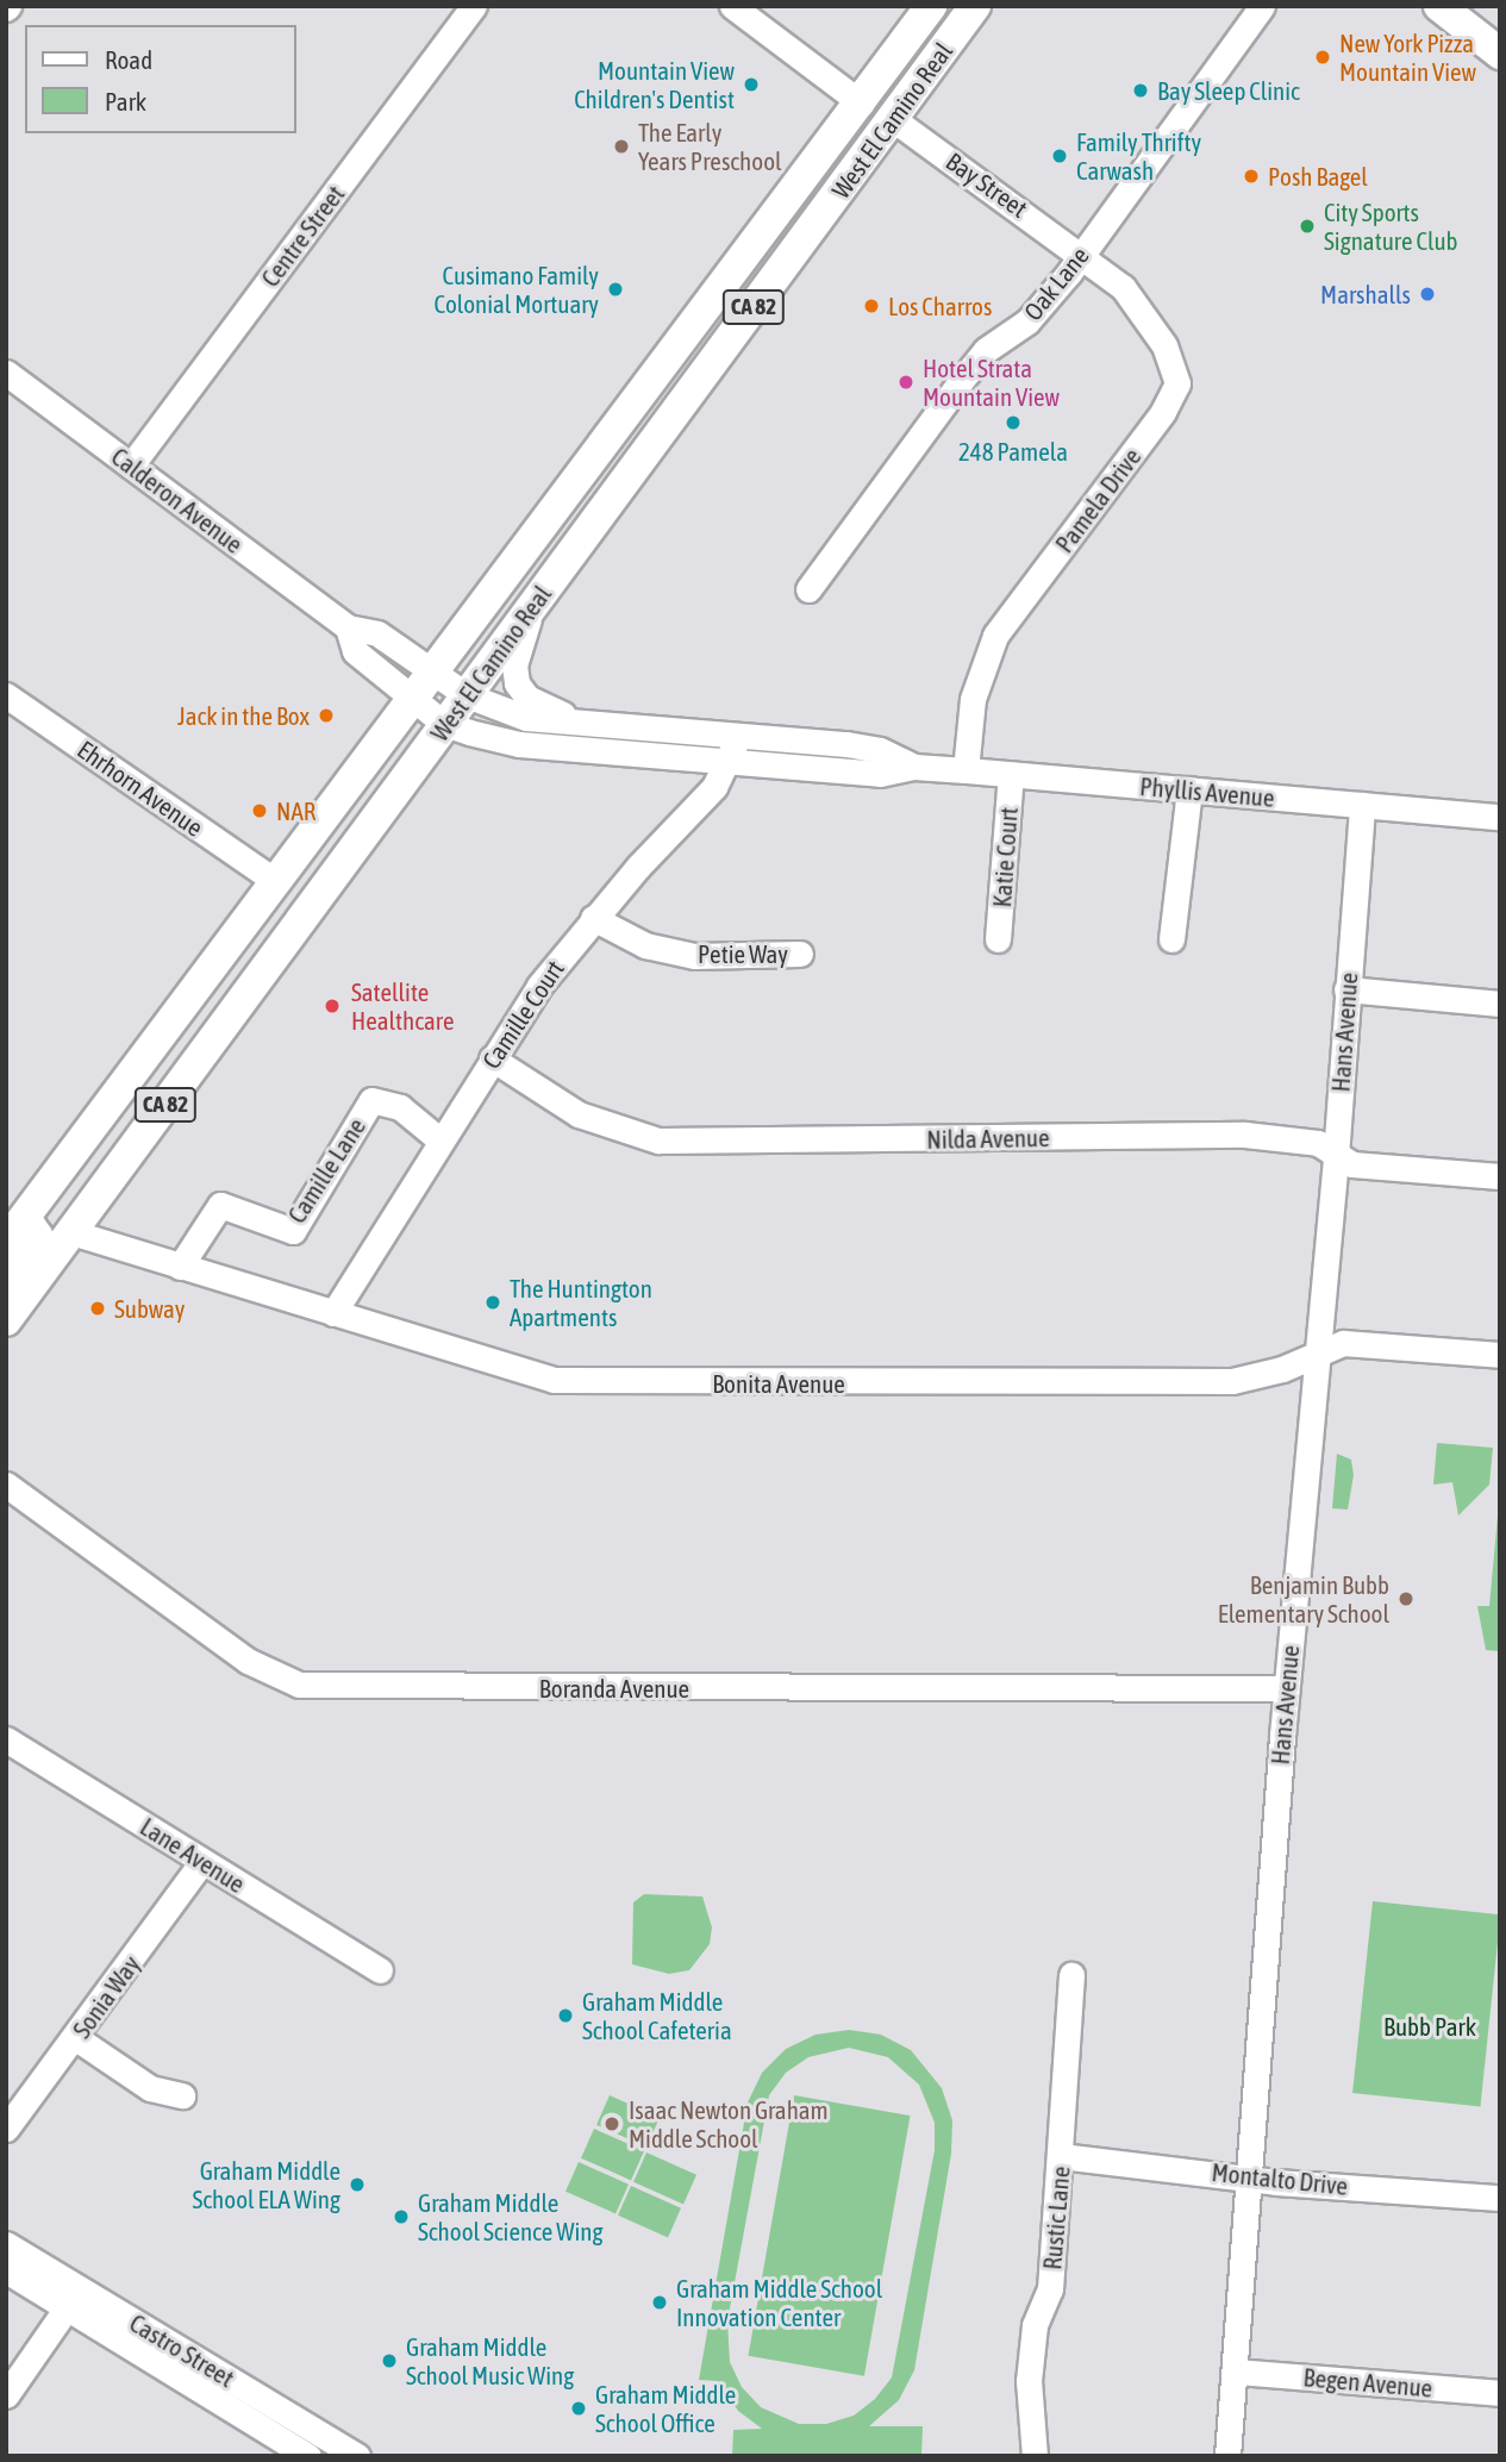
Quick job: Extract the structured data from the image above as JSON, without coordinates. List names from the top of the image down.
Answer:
{
  "streets": {
    "main road": ["West El Camino Real", "CA 82"],
    "street": [
      "Bay Street",
      "Centre Street",
      "Oak Lane",
      "Calderon Avenue",
      "Pamela Drive",
      "Ehrhorn Avenue",
      "Phyllis Avenue",
      "Katie Court",
      "Petie Way",
      "Camille Court",
      "Hans Avenue",
      "Nilda Avenue",
      "Camille Lane",
      "Bonita Avenue",
      "Boranda Avenue",
      "Lane Avenue",
      "Sonia Way",
      "Montalto Drive",
      "Rustic Lane",
      "Castro Street",
      "Begen Avenue"
    ]
  },
  "crossings": [
    ["West El Camino Real", "Bay Street"],
    ["West El Camino Real", "Calderon Avenue"],
    ["West El Camino Real", "Ehrhorn Avenue"],
    ["West El Camino Real", "Phyllis Avenue"],
    ["West El Camino Real", "Bonita Avenue"],
    ["Bay Street", "Oak Lane"],
    ["Bay Street", "Pamela Drive"],
    ["Centre Street", "Calderon Avenue"],
    ["Oak Lane", "Pamela Drive"],
    ["Calderon Avenue", "Phyllis Avenue"],
    ["Pamela Drive", "Phyllis Avenue"],
    ["Phyllis Avenue", "Katie Court"],
    ["Phyllis Avenue", "Camille Court"],
    ["Phyllis Avenue", "Hans Avenue"],
    ["Petie Way", "Camille Court"],
    ["Camille Court", "Nilda Avenue"],
    ["Camille Court", "Camille Lane"],
    ["Camille Court", "Bonita Avenue"],
    ["Hans Avenue", "Nilda Avenue"],
    ["Hans Avenue", "Bonita Avenue"],
    ["Hans Avenue", "Boranda Avenue"],
    ["Hans Avenue", "Montalto Drive"],
    ["Hans Avenue", "Begen Avenue"],
    ["Camille Lane", "Bonita Avenue"],
    ["Lane Avenue", "Sonia Way"],
    ["Montalto Drive", "Rustic Lane"]
  ],
  "parks": ["Bubb Park"],
  "places": [
    "New York Pizza Mountain View",
    "Mountain View Children's Dentist",
    "Bay Sleep Clinic",
    "The Early Years Preschool",
    "Family Thrifty Carwash",
    "Posh Bagel",
    "City Sports Signature Club",
    "Cusimano Family Colonial Mortuary",
    "Marshalls",
    "Los Charros",
    "Hotel Strata Mountain View",
    "248 Pamela",
    "Jack in the Box",
    "NAR",
    "Satellite Healthcare",
    "The Huntington Apartments",
    "Subway",
    "Benjamin Bubb Elementary School",
    "Graham Middle School Cafeteria",
    "Isaac Newton Graham Middle School",
    "Graham Middle School ELA Wing",
    "Graham Middle School Science Wing",
    "Graham Middle School Innovation Center",
    "Graham Middle School Music Wing",
    "Graham Middle School Office"
  ],
  "legend": ["Road", "Park"]
}
